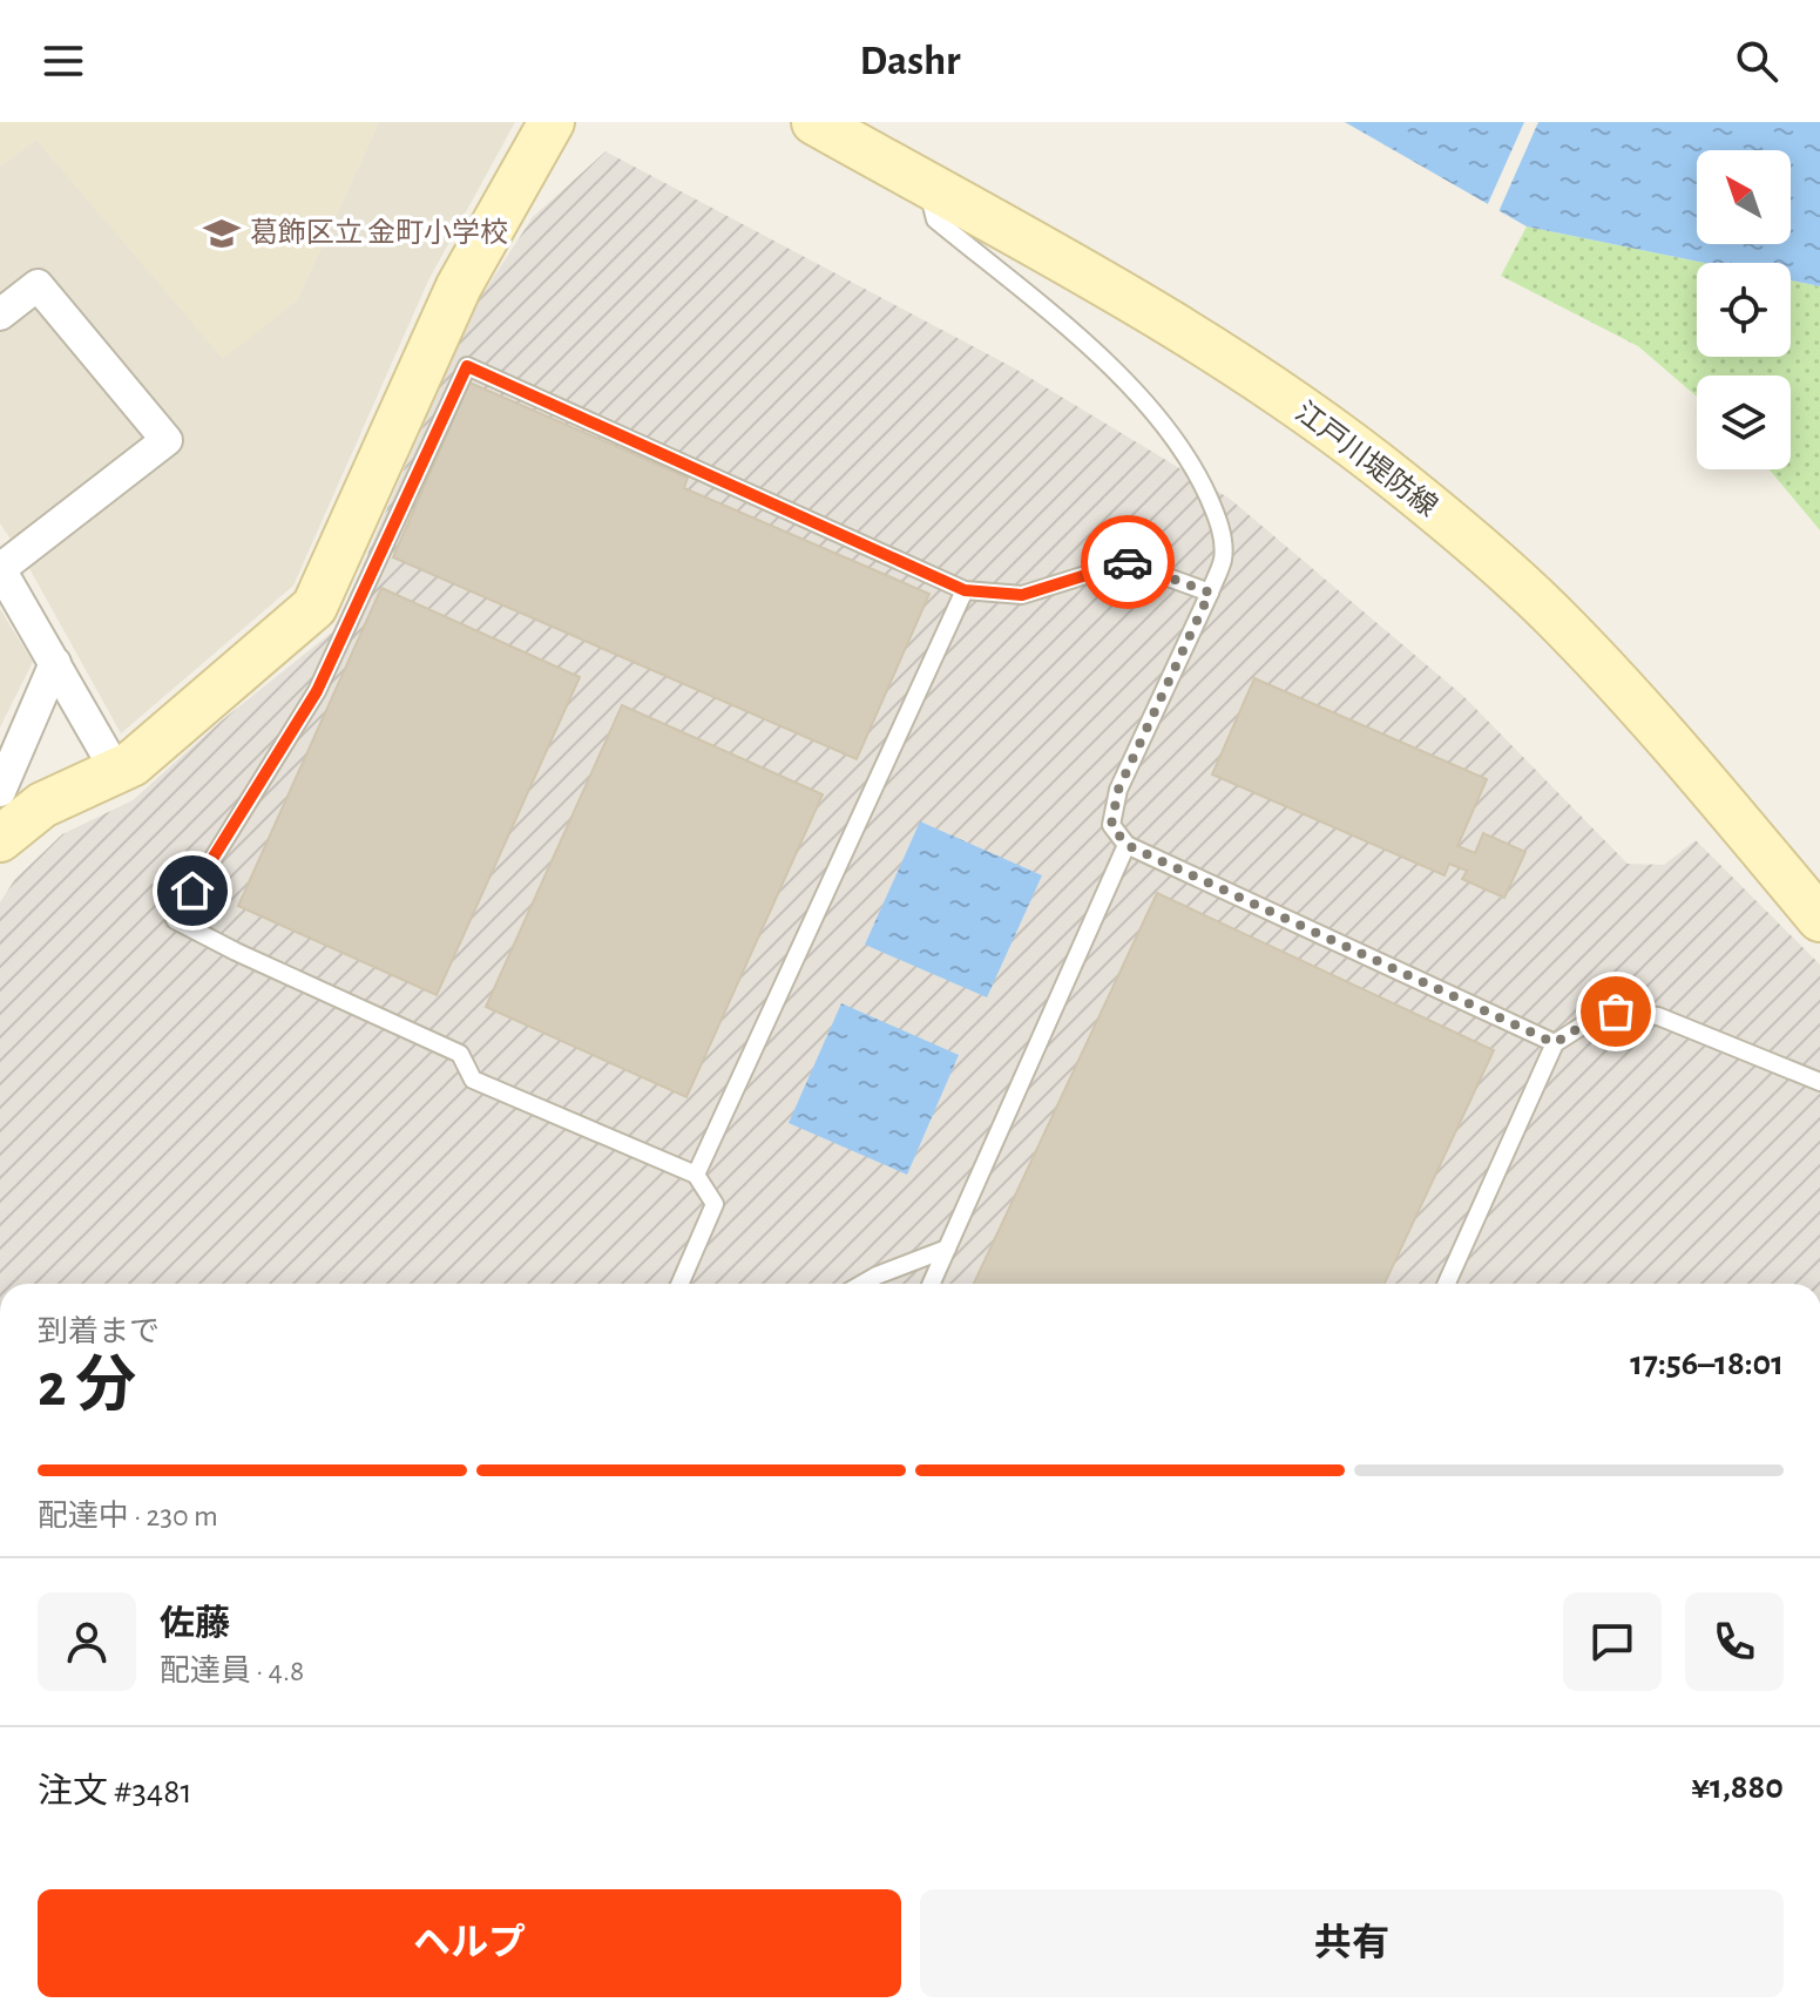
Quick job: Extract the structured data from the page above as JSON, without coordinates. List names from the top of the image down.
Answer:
{
  "streets": {
    "main road": ["江戸川堤防線"]
  },
  "places": {
    "school or university": ["葛飾区立 金町小学校"]
  },
  "north": "top left",
  "page": {
    "header": "Dashr",
    "heading": ["2 分", "到着まで", "17:56–18:01"],
    "panel": [
      "佐藤",
      "配達員 · 4.8",
      "注文 #3481",
      "¥1,880"
    ],
    "bar": "配達中 · 230 m",
    "buttons": ["ヘルプ", "共有"]
  }
}
